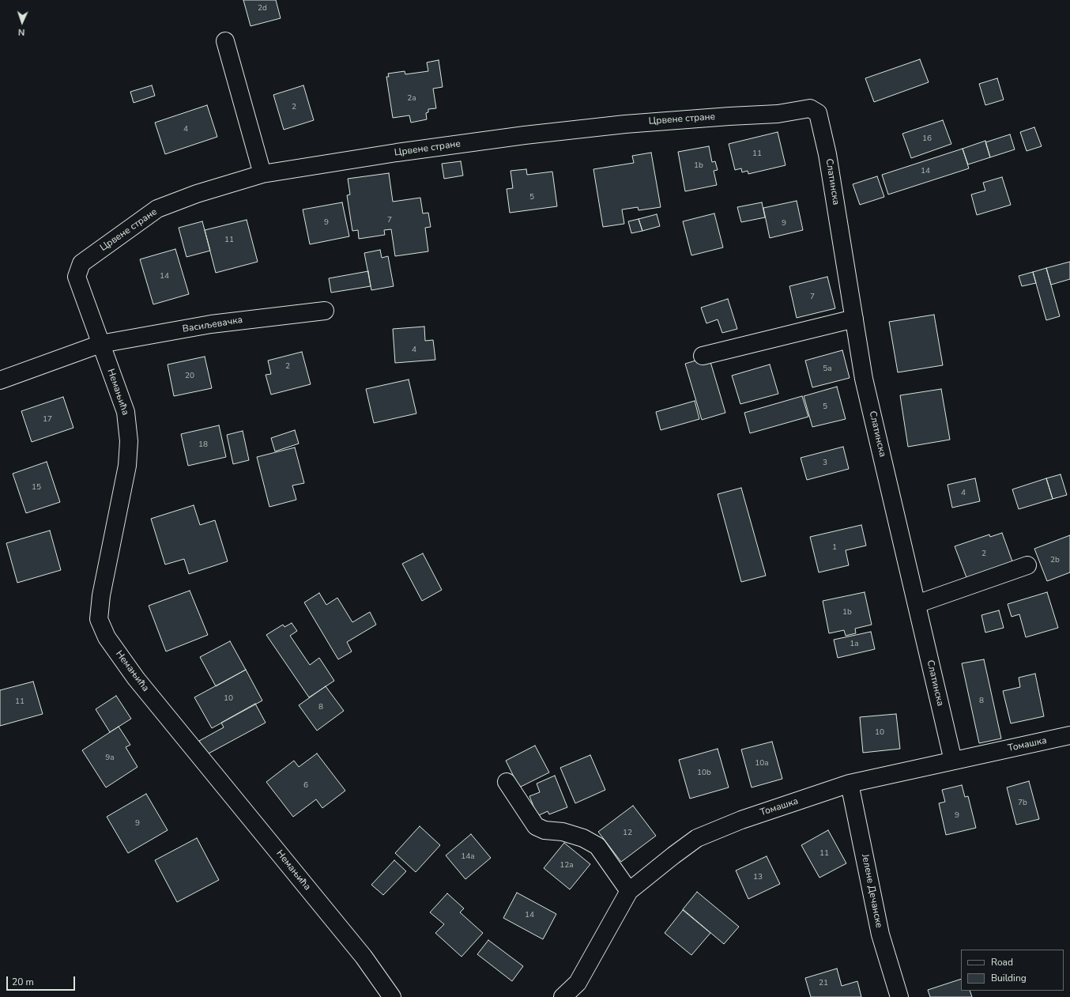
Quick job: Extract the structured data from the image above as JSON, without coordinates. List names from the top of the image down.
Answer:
{
  "streets": {
    "street": [
      "Црвене стране",
      "Слатинска",
      "Васиљевачка",
      "Немањића",
      "Томашка",
      "Јелене Дечанске"
    ]
  },
  "crossings": [
    ["Црвене стране", "Слатинска"],
    ["Црвене стране", "Немањића"],
    ["Слатинска", "Томашка"],
    ["Васиљевачка", "Немањића"],
    ["Томашка", "Јелене Дечанске"]
  ],
  "house_numbers": [
    "2d",
    "2a",
    "2",
    "4",
    "16",
    "11",
    "1b",
    "14",
    "5",
    "7",
    "9",
    "9",
    "11",
    "14",
    "7",
    "4",
    "2",
    "5a",
    "20",
    "5",
    "17",
    "18",
    "3",
    "15",
    "4",
    "1",
    "2",
    "2b",
    "1b",
    "1a",
    "10",
    "8",
    "11",
    "8",
    "10",
    "9a",
    "10a",
    "10b",
    "6",
    "7b",
    "9",
    "9",
    "12",
    "11",
    "14a",
    "12a",
    "13",
    "14",
    "21"
  ],
  "legend": ["Road", "Building"],
  "scale_bar": "20 m",
  "north": "bottom"
}
